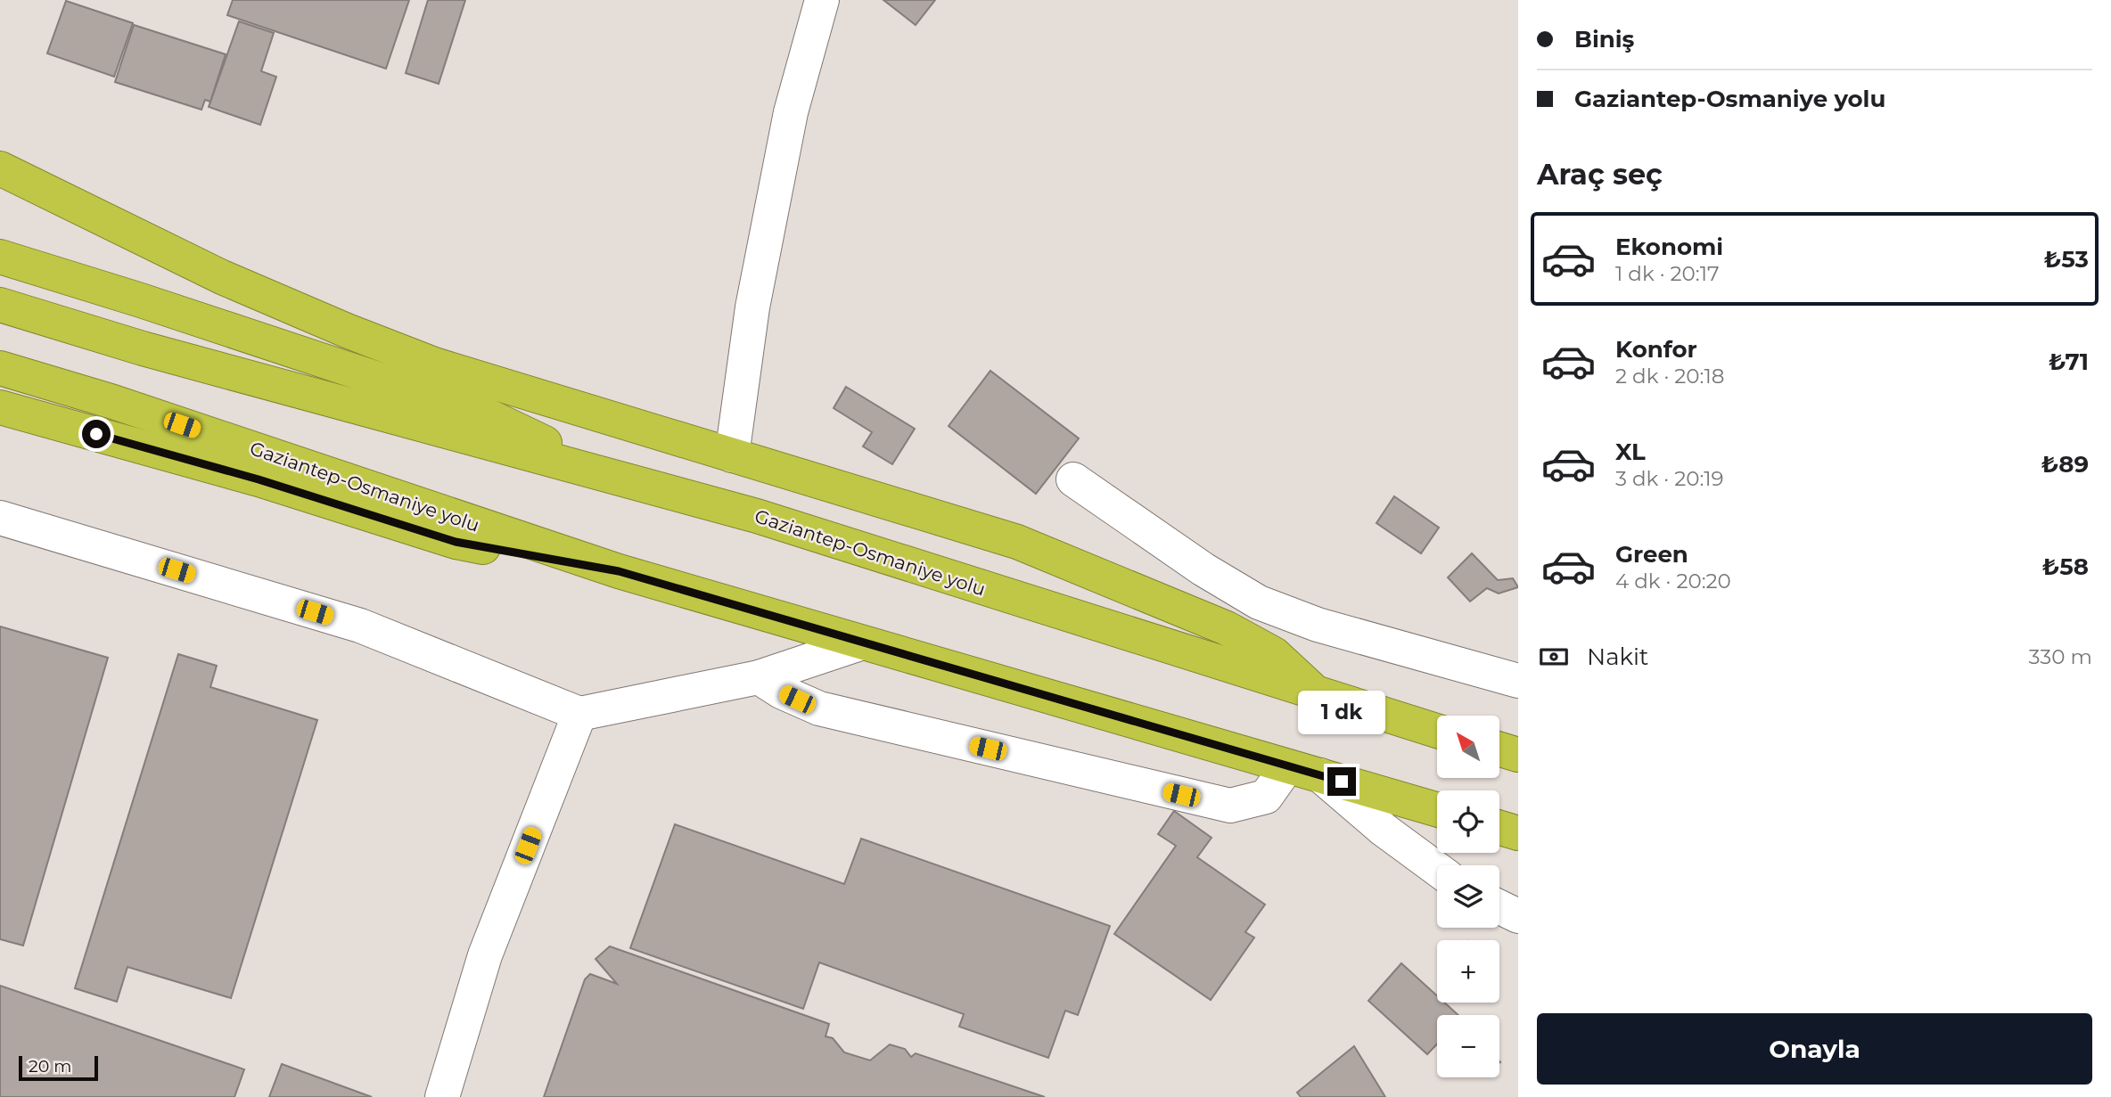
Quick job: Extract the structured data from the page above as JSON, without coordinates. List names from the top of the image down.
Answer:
{
  "streets": {
    "highway": ["Gaziantep-Osmaniye yolu"]
  },
  "scale_bar": "20 m",
  "north": "top left",
  "page": {
    "banner": ["Biniş", "Gaziantep-Osmaniye yolu"],
    "heading": "Araç seç",
    "list": [
      {
        "name": "Ekonomi",
        "note": "1 dk · 20:17",
        "value": "₺53"
      },
      {
        "name": "Konfor",
        "note": "2 dk · 20:18",
        "value": "₺71"
      },
      {
        "name": "XL",
        "note": "3 dk · 20:19",
        "value": "₺89"
      },
      {
        "name": "Green",
        "note": "4 dk · 20:20",
        "value": "₺58"
      }
    ],
    "pay": ["Nakit", "330 m"],
    "bubble": "1 dk",
    "map_buttons": ["+", "−"],
    "buttons": "Onayla",
    "scale": "20 m"
  }
}
